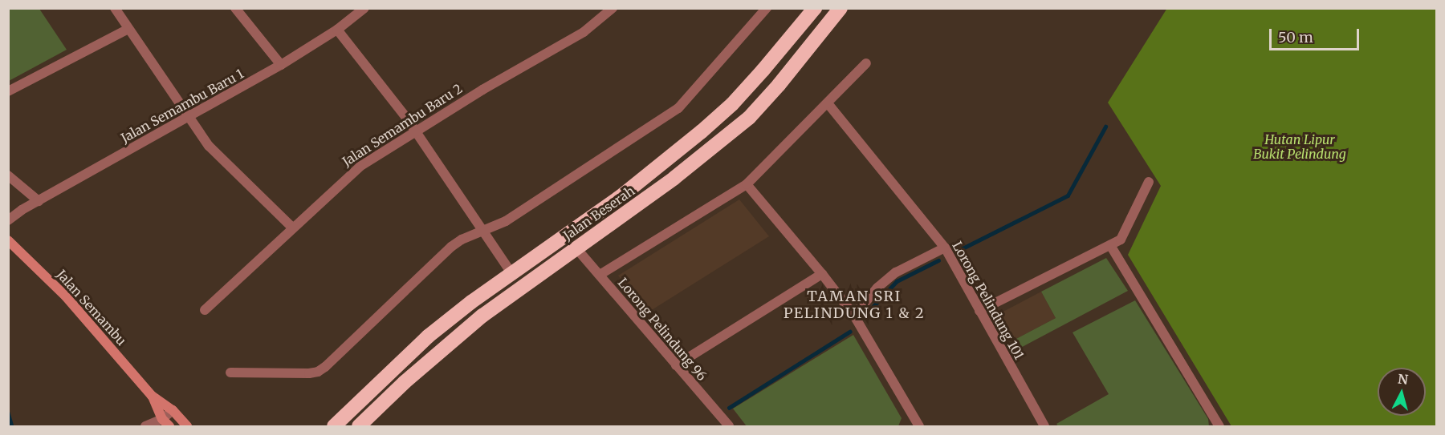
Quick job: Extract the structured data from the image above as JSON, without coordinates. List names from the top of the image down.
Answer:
{
  "streets": {
    "highway": ["Jalan Beserah"],
    "main road": ["Jalan Semambu"],
    "street": [
      "Jalan Semambu Baru 1",
      "Jalan Semambu Baru 2",
      "Lorong Pelindung 101",
      "Lorong Pelindung 96"
    ]
  },
  "crossings": [
    ["Jalan Beserah", "Lorong Pelindung 96"]
  ],
  "districts": ["TAMAN SRI PELINDUNG 1 & 2"],
  "parks": ["Hutan Lipur Bukit Pelindung"],
  "scale_bar": "50 m",
  "north": "top"
}
